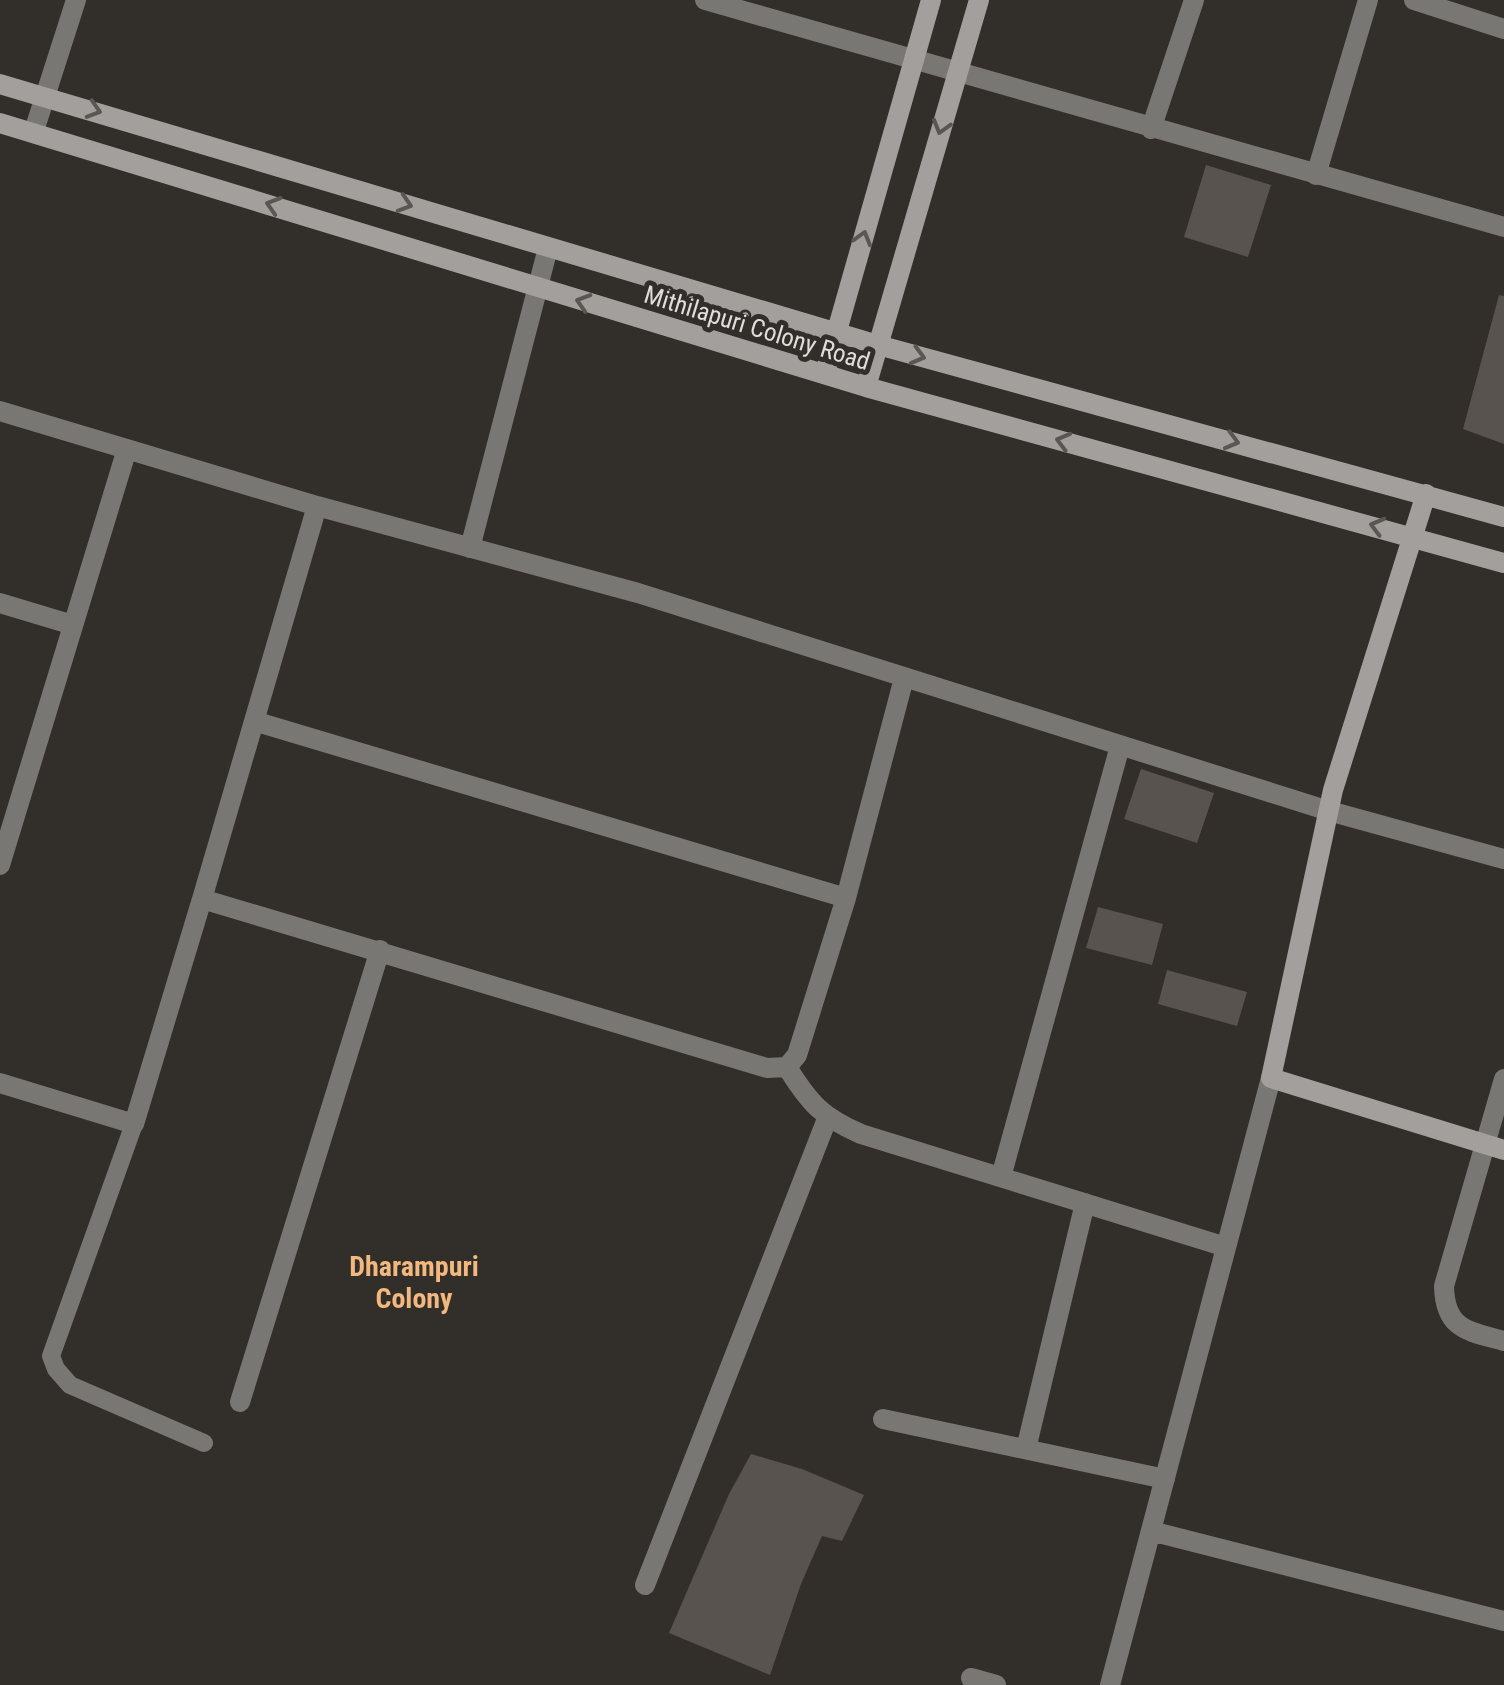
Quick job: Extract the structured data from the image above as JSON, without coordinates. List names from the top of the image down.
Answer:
{
  "streets": {
    "street": ["Mithilapuri Colony Road"]
  },
  "districts": ["Dharampuri Colony"]
}
